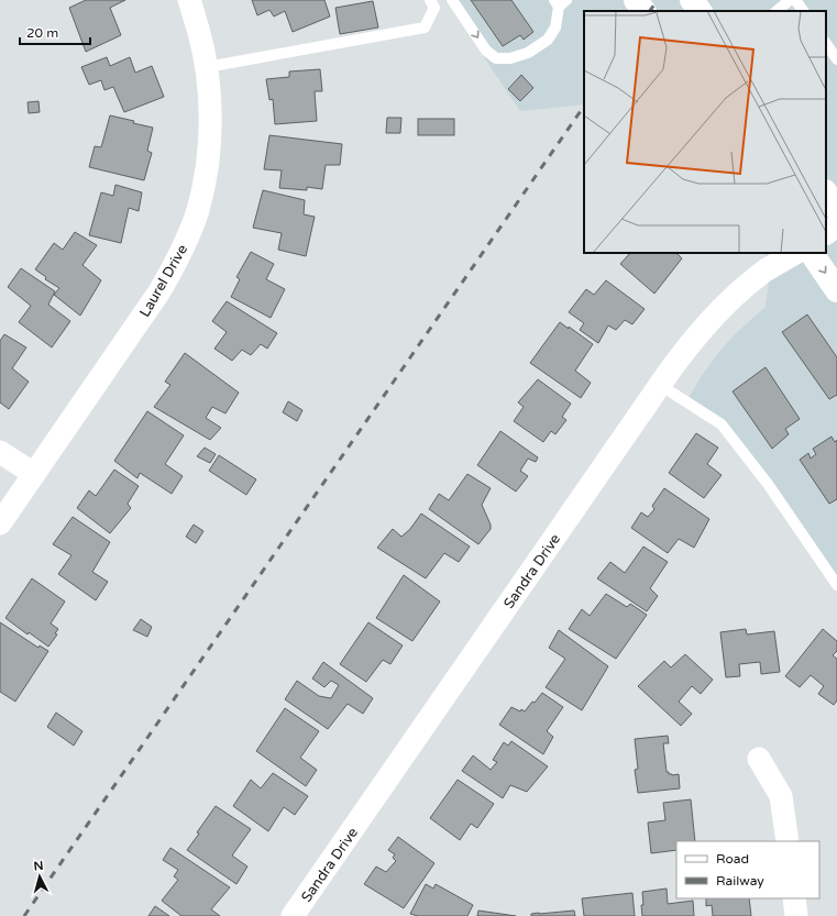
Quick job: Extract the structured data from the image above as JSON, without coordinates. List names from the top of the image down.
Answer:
{
  "streets": {
    "street": ["Laurel Drive", "Sandra Drive"]
  },
  "legend": ["Road", "Railway"],
  "scale_bar": "20 m",
  "north": "top"
}
